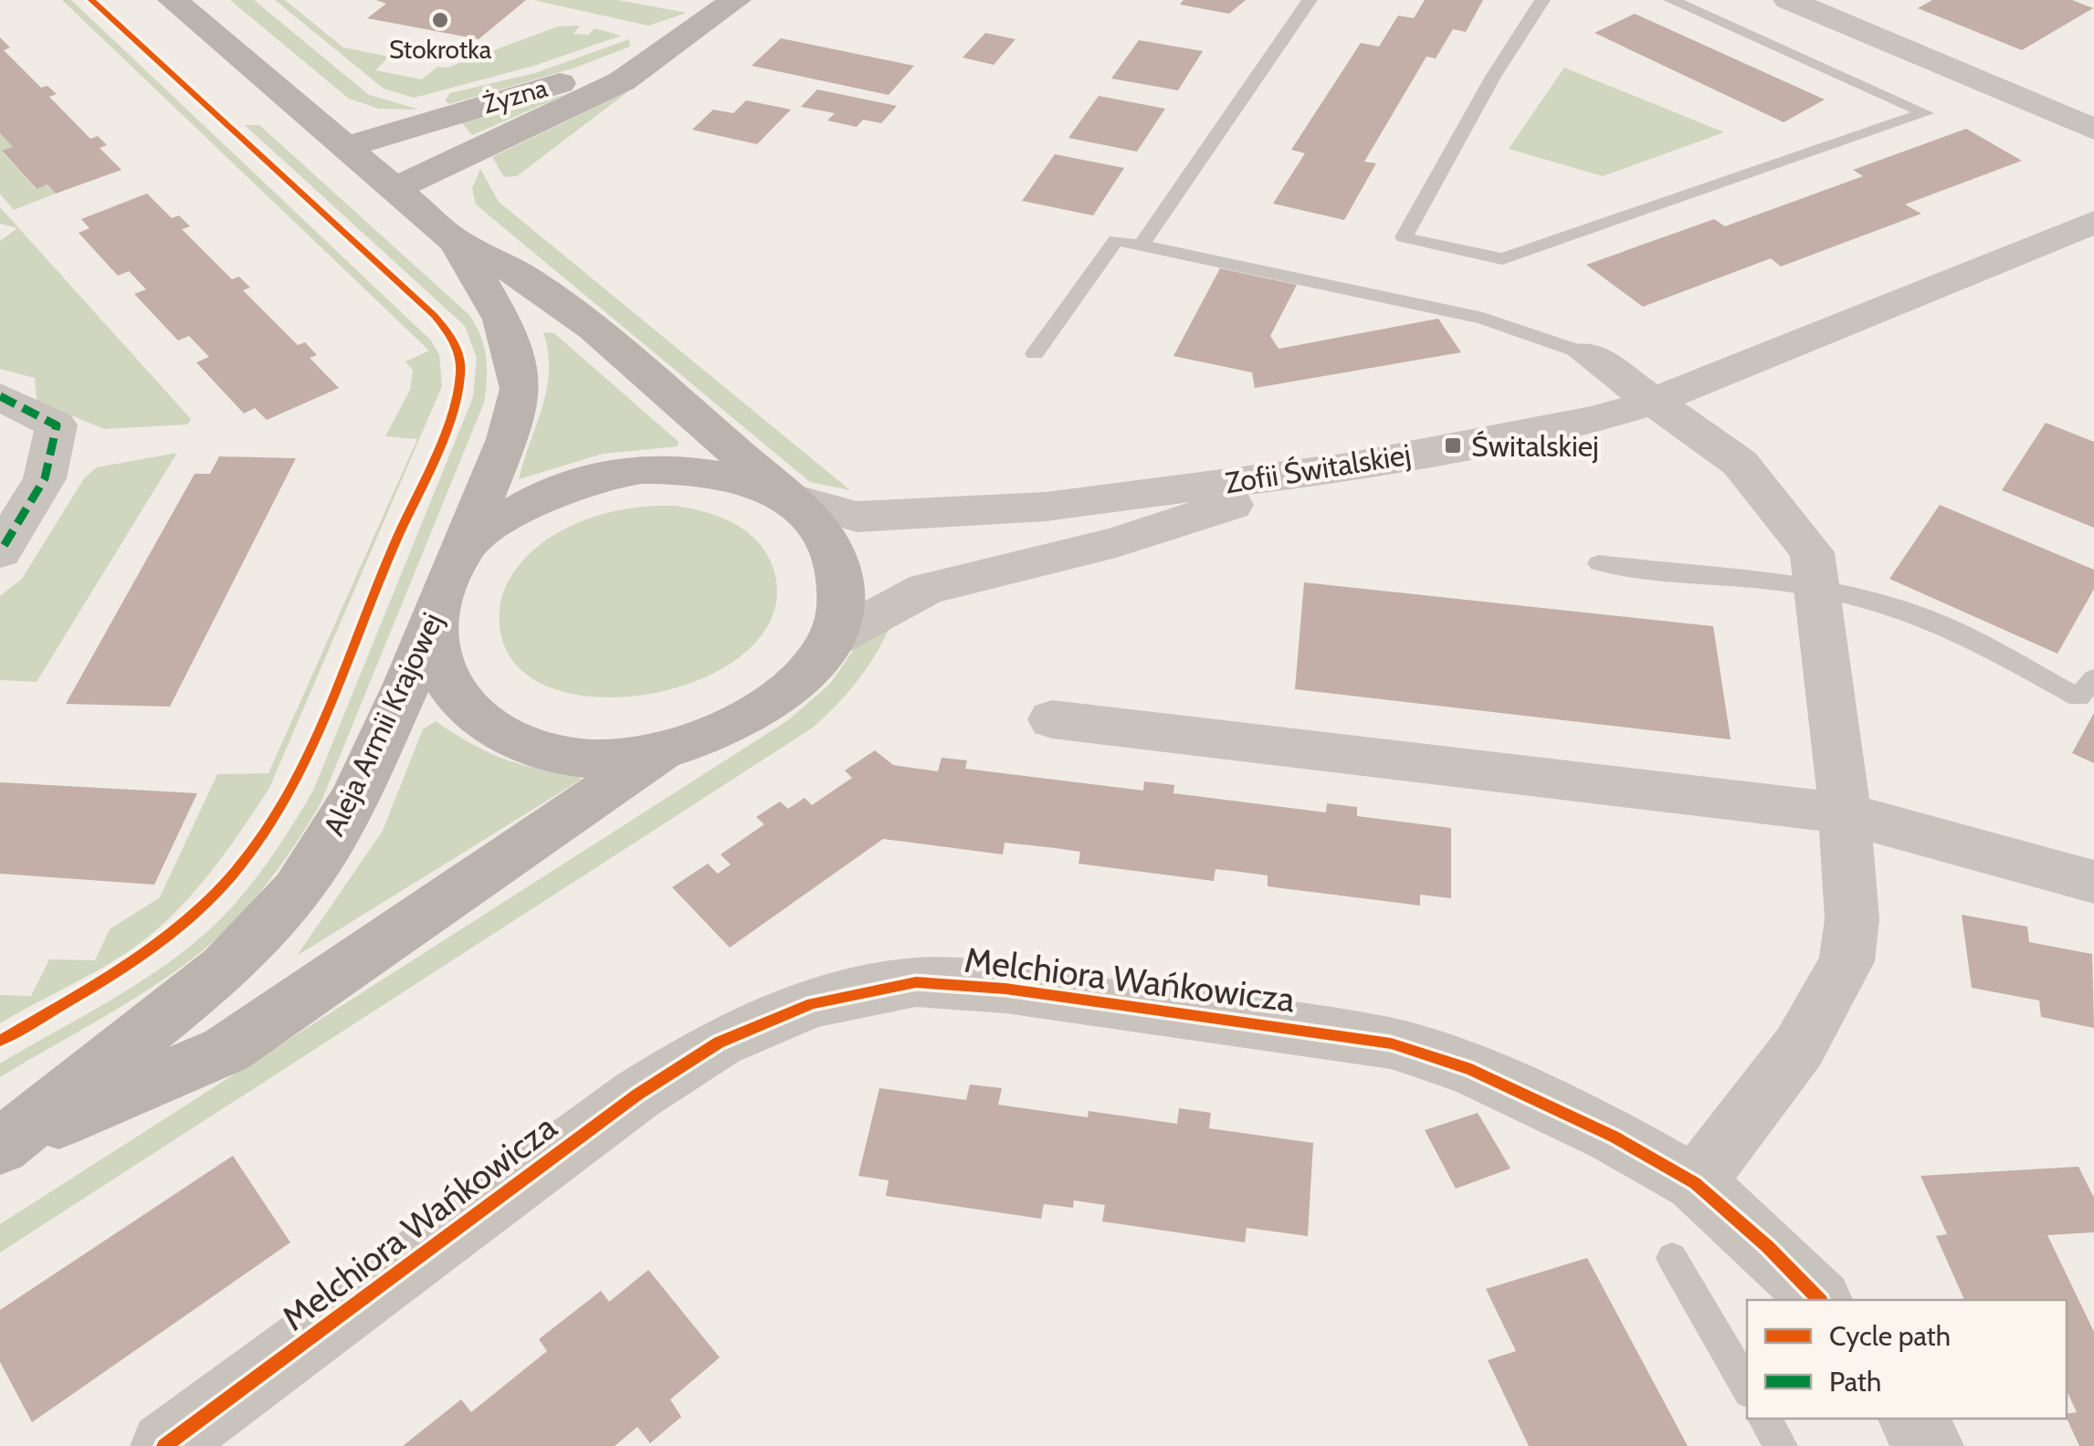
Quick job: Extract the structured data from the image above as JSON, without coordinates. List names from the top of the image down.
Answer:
{
  "streets": {
    "street": [
      "Żyzna",
      "Zofii Świtalskiej",
      "Aleja Armii Krajowej",
      "Melchiora Wańkowicza"
    ]
  },
  "crossings": [
    ["Żyzna", "Aleja Armii Krajowej"],
    ["Zofii Świtalskiej", "Aleja Armii Krajowej"]
  ],
  "places": {
    "other": ["Stokrotka"],
    "transit": ["Świtalskiej"]
  },
  "legend": ["Cycle path", "Path"]
}
